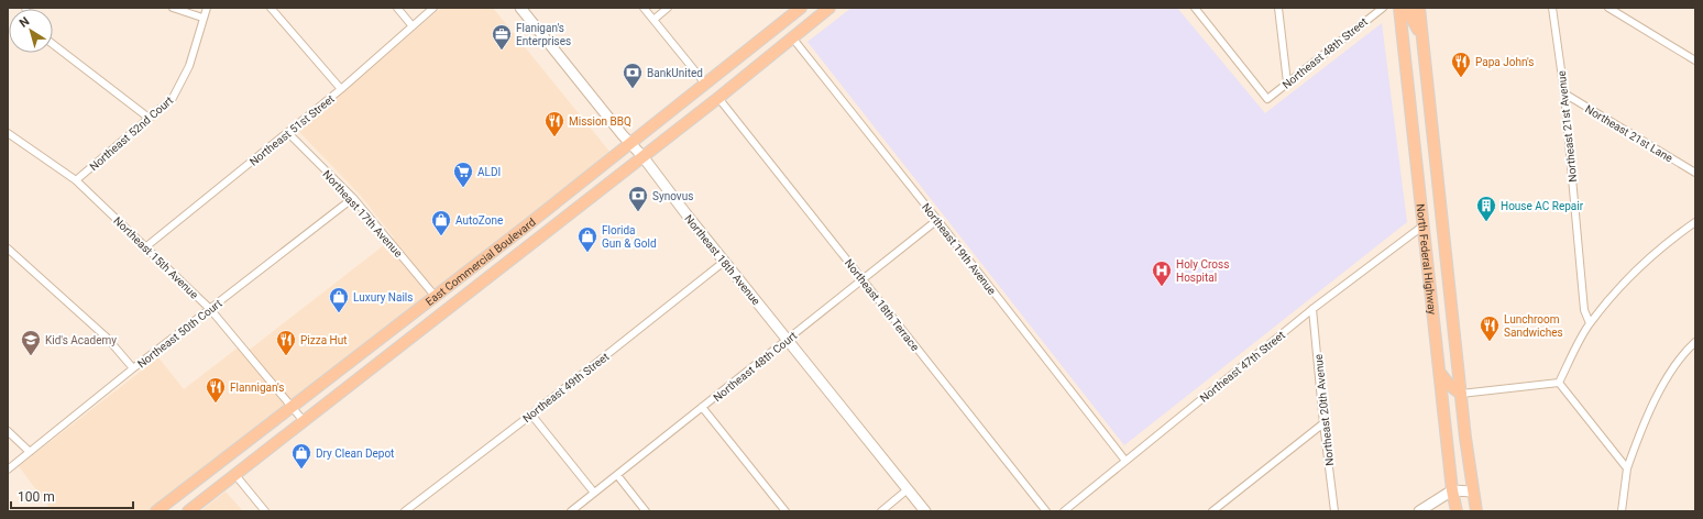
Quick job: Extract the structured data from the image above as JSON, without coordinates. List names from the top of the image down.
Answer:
{
  "streets": {
    "main road": ["North Federal Highway", "East Commercial Boulevard"],
    "street": [
      "Northeast 48th Street",
      "Northeast 21st Avenue",
      "Northeast 51st Street",
      "Northeast 52nd Court",
      "Northeast 21st Lane",
      "Northeast 17th Avenue",
      "Northeast 19th Avenue",
      "Northeast 15th Avenue",
      "Northeast 18th Avenue",
      "Northeast 18th Terrace",
      "Northeast 50th Court",
      "Northeast 48th Court",
      "Northeast 47th Street",
      "Northeast 49th Street",
      "Northeast 20th Avenue"
    ]
  },
  "crossings": [
    ["Northeast 21st Avenue", "Northeast 21st Lane"],
    ["Northeast 51st Street", "Northeast 17th Avenue"],
    ["Northeast 51st Street", "Northeast 15th Avenue"],
    ["Northeast 52nd Court", "Northeast 15th Avenue"],
    ["Northeast 17th Avenue", "East Commercial Boulevard"],
    ["Northeast 17th Avenue", "Northeast 50th Court"],
    ["Northeast 19th Avenue", "East Commercial Boulevard"],
    ["Northeast 19th Avenue", "Northeast 48th Court"],
    ["Northeast 19th Avenue", "Northeast 47th Street"],
    ["Northeast 15th Avenue", "East Commercial Boulevard"],
    ["Northeast 15th Avenue", "Northeast 50th Court"],
    ["Northeast 18th Avenue", "East Commercial Boulevard"],
    ["Northeast 18th Avenue", "Northeast 48th Court"],
    ["Northeast 18th Avenue", "Northeast 49th Street"],
    ["North Federal Highway", "Northeast 47th Street"],
    ["East Commercial Boulevard", "Northeast 18th Terrace"],
    ["Northeast 18th Terrace", "Northeast 48th Court"],
    ["Northeast 47th Street", "Northeast 20th Avenue"]
  ],
  "places": {
    "office": ["Flanigan's Enterprises"],
    "restaurant": [
      "Papa John's",
      "Mission BBQ",
      "Lunchroom Sandwiches",
      "Pizza Hut",
      "Flannigan's"
    ],
    "bank": ["BankUnited", "Synovus"],
    "supermarket": ["ALDI"],
    "building": ["House AC Repair"],
    "shop": [
      "AutoZone",
      "Florida Gun & Gold",
      "Luxury Nails",
      "Dry Clean Depot"
    ],
    "hospital": ["Holy Cross Hospital"],
    "school or university": ["Kid's Academy"]
  },
  "scale_bar": "100 m",
  "north": "top left"
}
